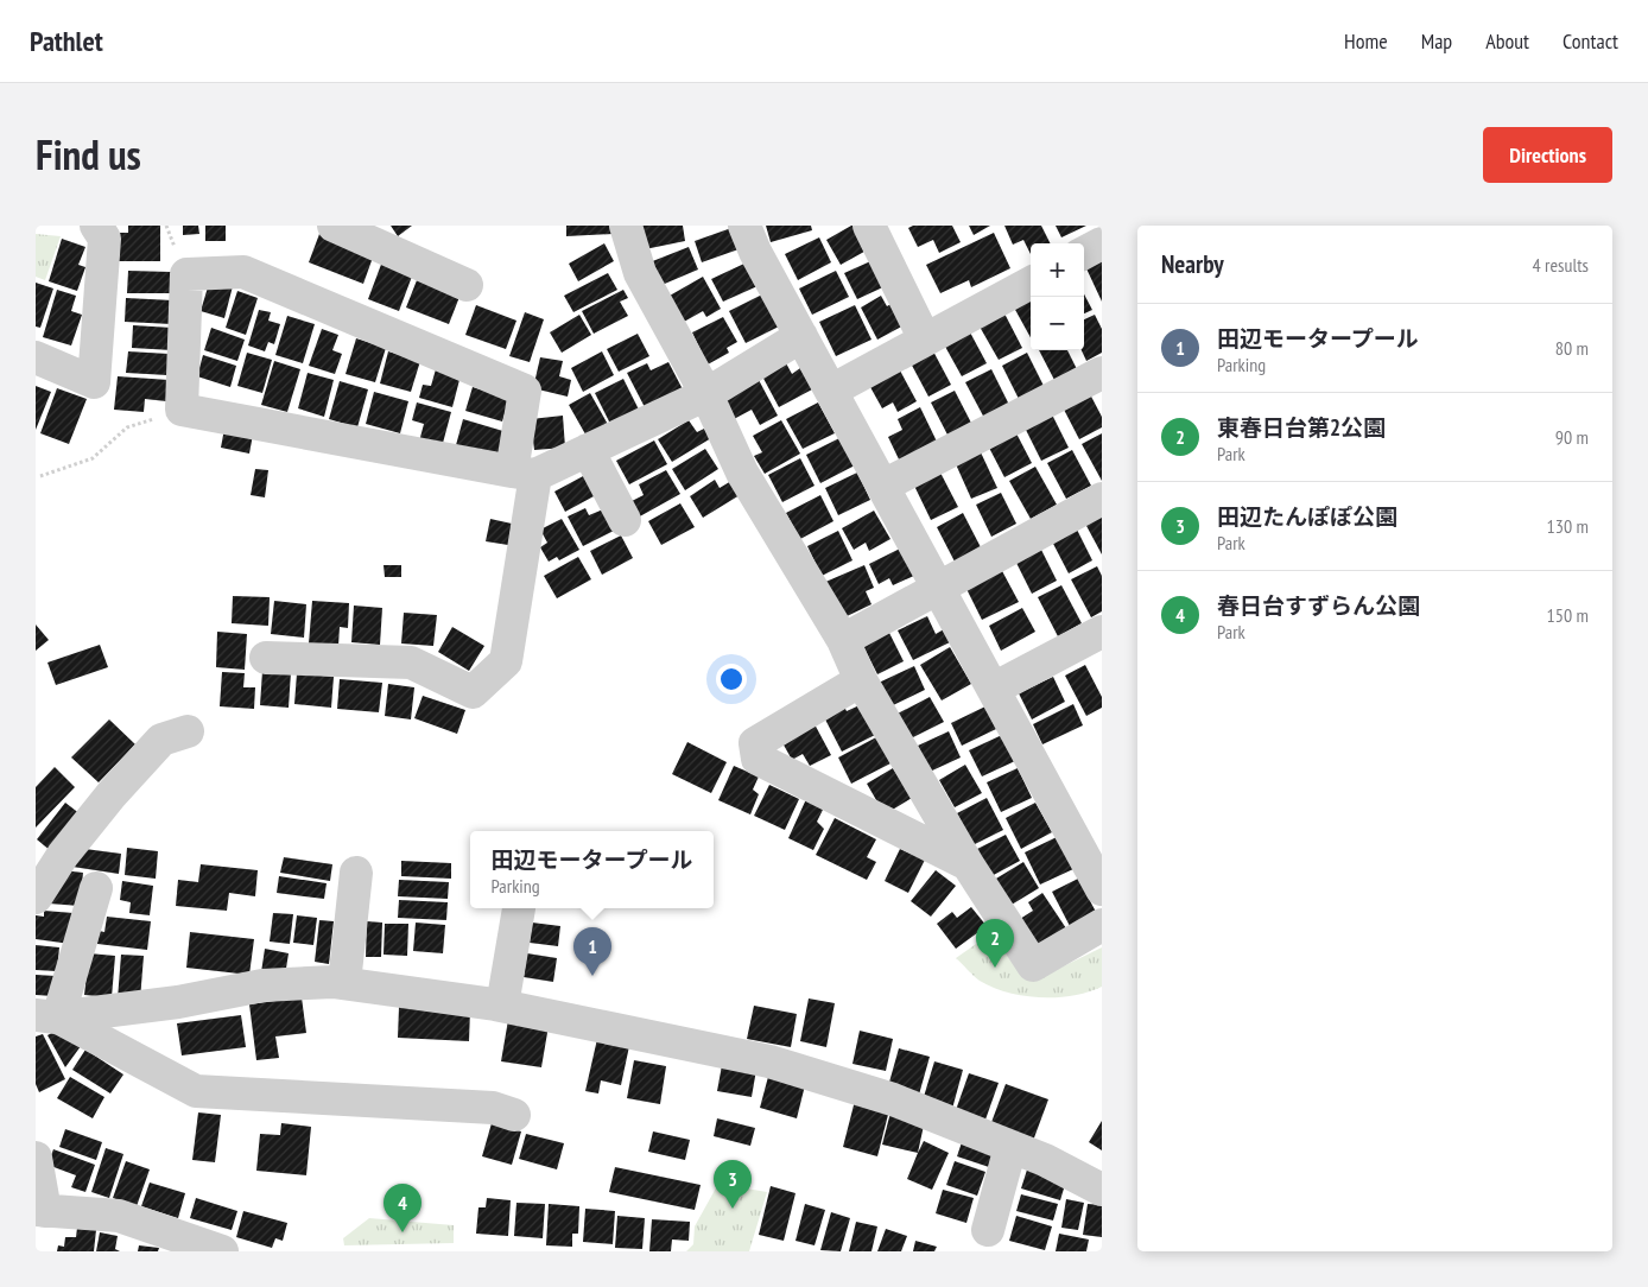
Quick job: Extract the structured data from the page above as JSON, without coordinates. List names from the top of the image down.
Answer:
{
  "page": {
    "header": "Pathlet",
    "nav": [
      "Home",
      "Map",
      "About",
      "Contact"
    ],
    "title": "Find us",
    "buttons": "Directions",
    "heading": ["Nearby", "4 results"],
    "map_buttons": ["+", "−"],
    "list": [
      {
        "mark": "1",
        "name": "田辺モータープール",
        "note": "Parking",
        "value": "80 m"
      },
      {
        "mark": "2",
        "name": "東春日台第2公園",
        "note": "Park",
        "value": "90 m"
      },
      {
        "mark": "3",
        "name": "田辺たんぽぽ公園",
        "note": "Park",
        "value": "130 m"
      },
      {
        "mark": "4",
        "name": "春日台すずらん公園",
        "note": "Park",
        "value": "150 m"
      }
    ],
    "popup": ["田辺モータープール", "Parking"],
    "pins": [
      "2",
      "1",
      "3",
      "4"
    ]
  }
}
